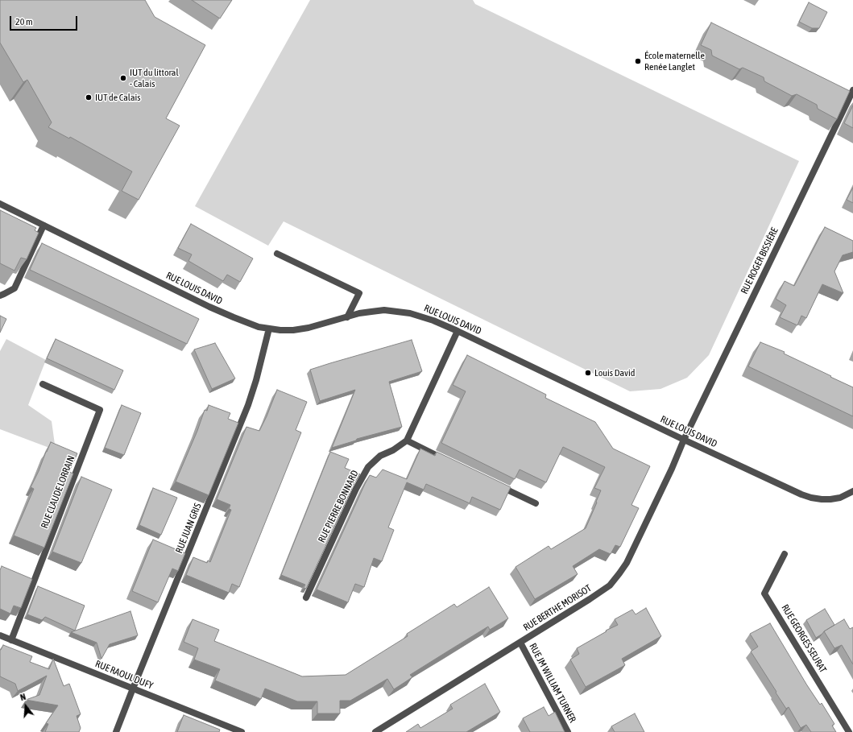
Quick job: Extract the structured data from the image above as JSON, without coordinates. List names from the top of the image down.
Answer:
{
  "streets": {
    "street": [
      "RUE ROGER BISSIÈRE",
      "RUE LOUIS DAVID",
      "RUE CLAUDE LORRAIN",
      "RUE PIERRE BONNARD",
      "RUE JUAN GRIS",
      "RUE BERTHE MORISOT",
      "RUE GEORGES SEURAT",
      "RUE RAOUL DUFY",
      "RUE JM WILLIAM TURNER"
    ]
  },
  "crossings": [
    ["RUE ROGER BISSIÈRE", "RUE LOUIS DAVID"],
    ["RUE ROGER BISSIÈRE", "RUE BERTHE MORISOT"],
    ["RUE LOUIS DAVID", "RUE PIERRE BONNARD"],
    ["RUE LOUIS DAVID", "RUE JUAN GRIS"],
    ["RUE LOUIS DAVID", "RUE BERTHE MORISOT"],
    ["RUE CLAUDE LORRAIN", "RUE RAOUL DUFY"],
    ["RUE JUAN GRIS", "RUE RAOUL DUFY"],
    ["RUE BERTHE MORISOT", "RUE JM WILLIAM TURNER"]
  ],
  "places": [
    "École maternelle Renée Langlet",
    "IUT du littoral - Calais",
    "IUT de Calais",
    "Louis David"
  ],
  "scale_bar": "20 m",
  "north": "top"
}
